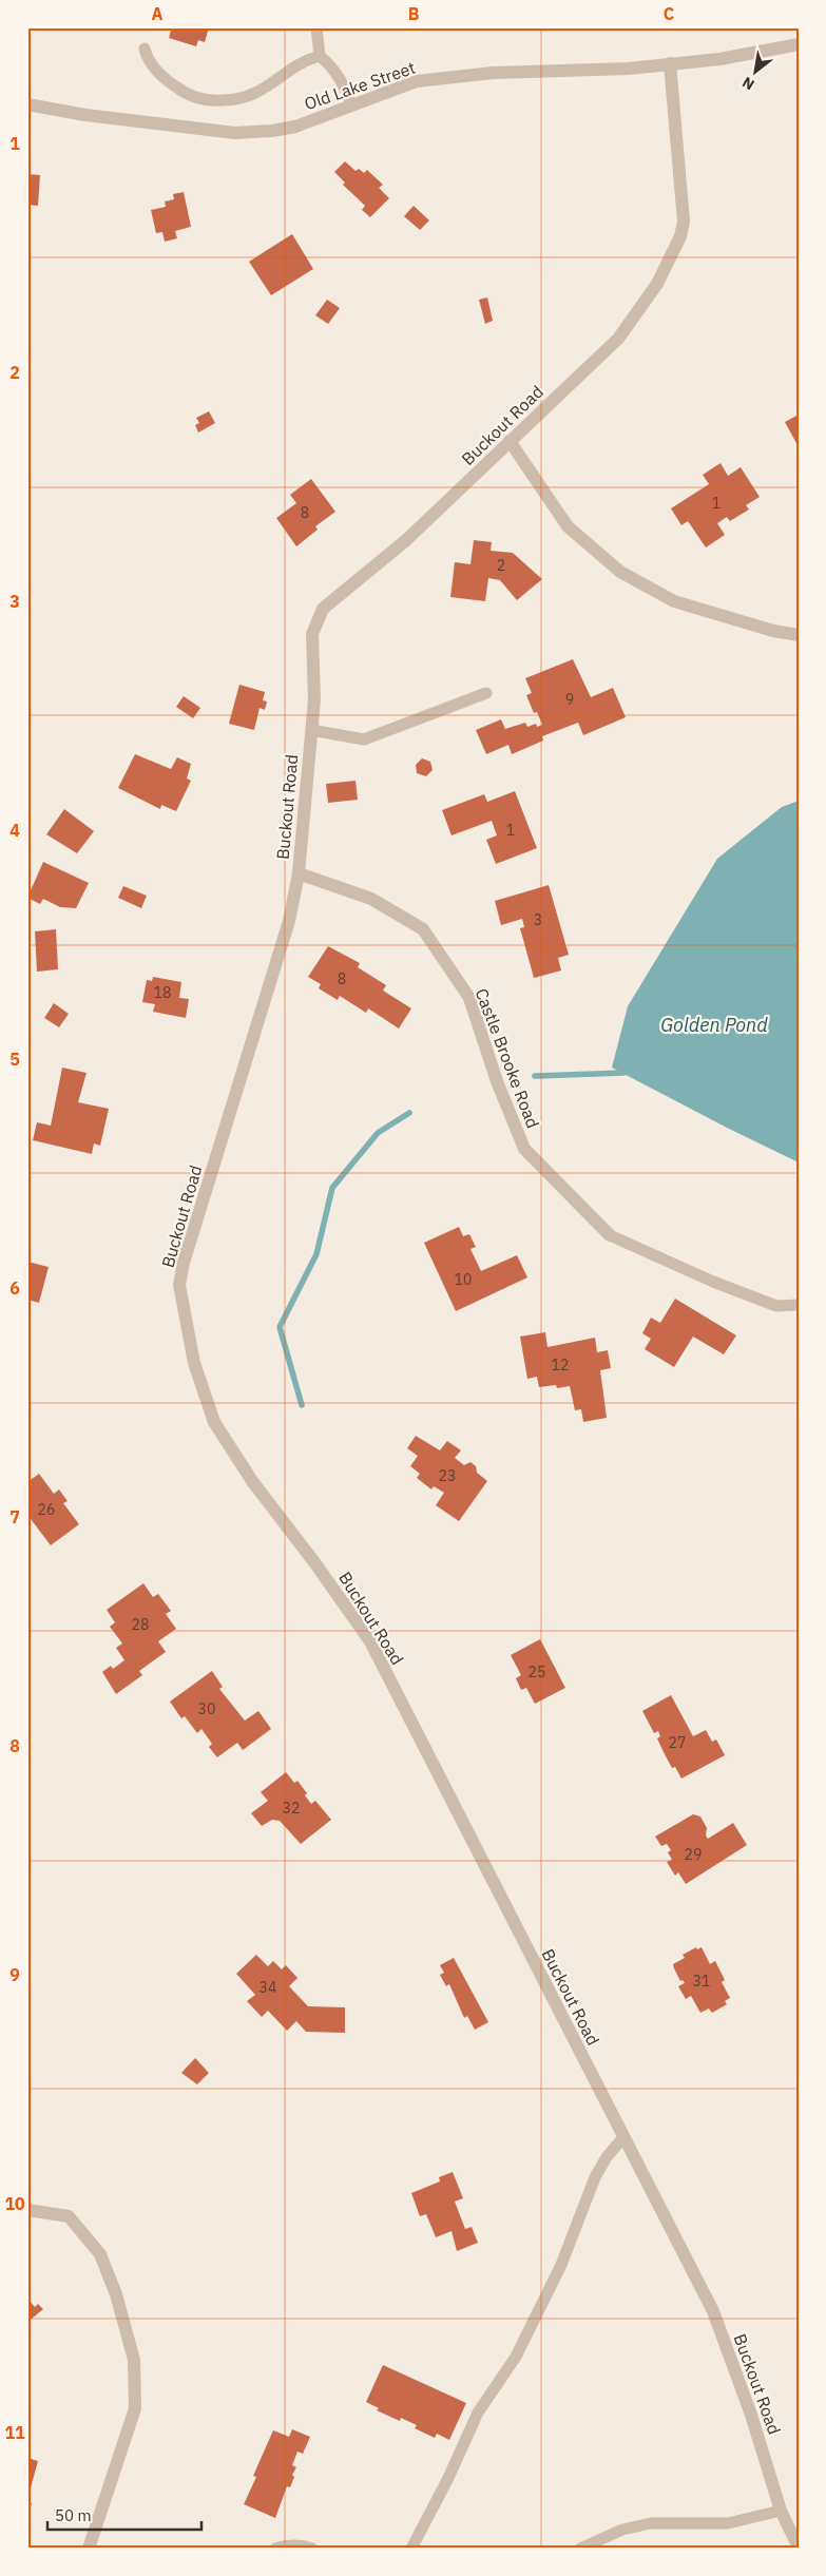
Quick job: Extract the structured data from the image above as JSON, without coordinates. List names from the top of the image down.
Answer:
{
  "streets": {
    "street": ["Old Lake Street", "Buckout Road", "Castle Brooke Road"]
  },
  "crossings": [
    ["Old Lake Street", "Buckout Road"],
    ["Buckout Road", "Castle Brooke Road"]
  ],
  "water": ["Golden Pond"],
  "house_numbers": [
    "1",
    "8",
    "2",
    "9",
    "1",
    "3",
    "8",
    "18",
    "10",
    "12",
    "23",
    "26",
    "28",
    "25",
    "30",
    "27",
    "32",
    "29",
    "31",
    "34"
  ],
  "scale_bar": "50 m",
  "north": "bottom left",
  "grid": {
    "columns": ["A", "B", "C"],
    "rows": [
      "1",
      "2",
      "3",
      "4",
      "5",
      "6",
      "7",
      "8",
      "9",
      "10",
      "11"
    ]
  }
}
